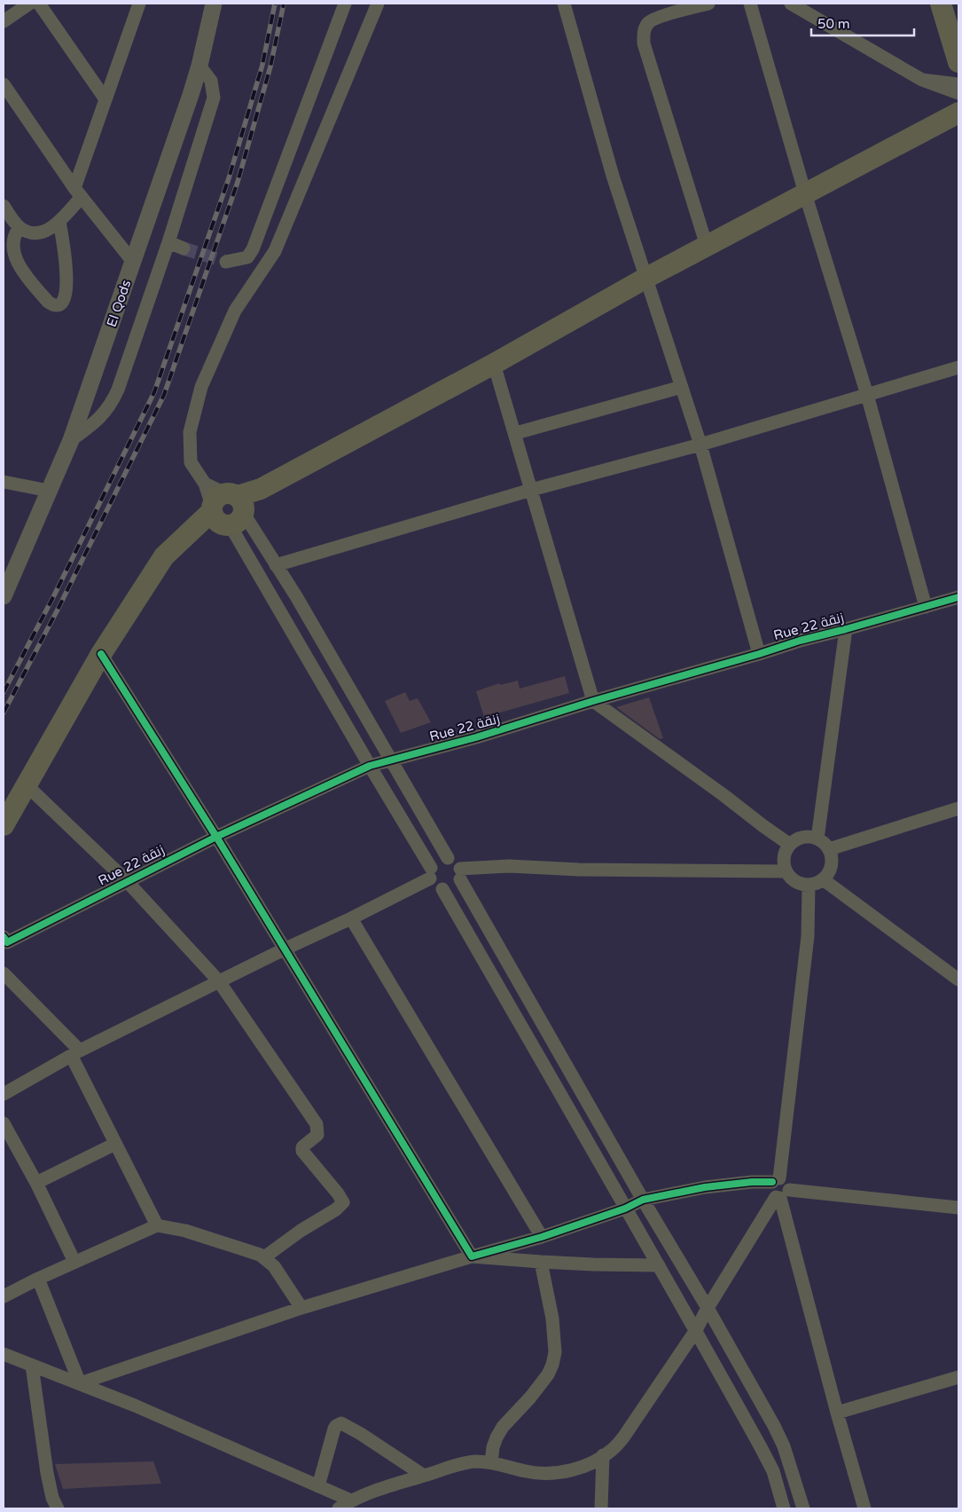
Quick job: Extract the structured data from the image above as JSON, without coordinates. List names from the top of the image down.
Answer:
{
  "streets": {
    "street": ["El Qods", "Rue 22 زنقة"]
  },
  "scale_bar": "50 m"
}
